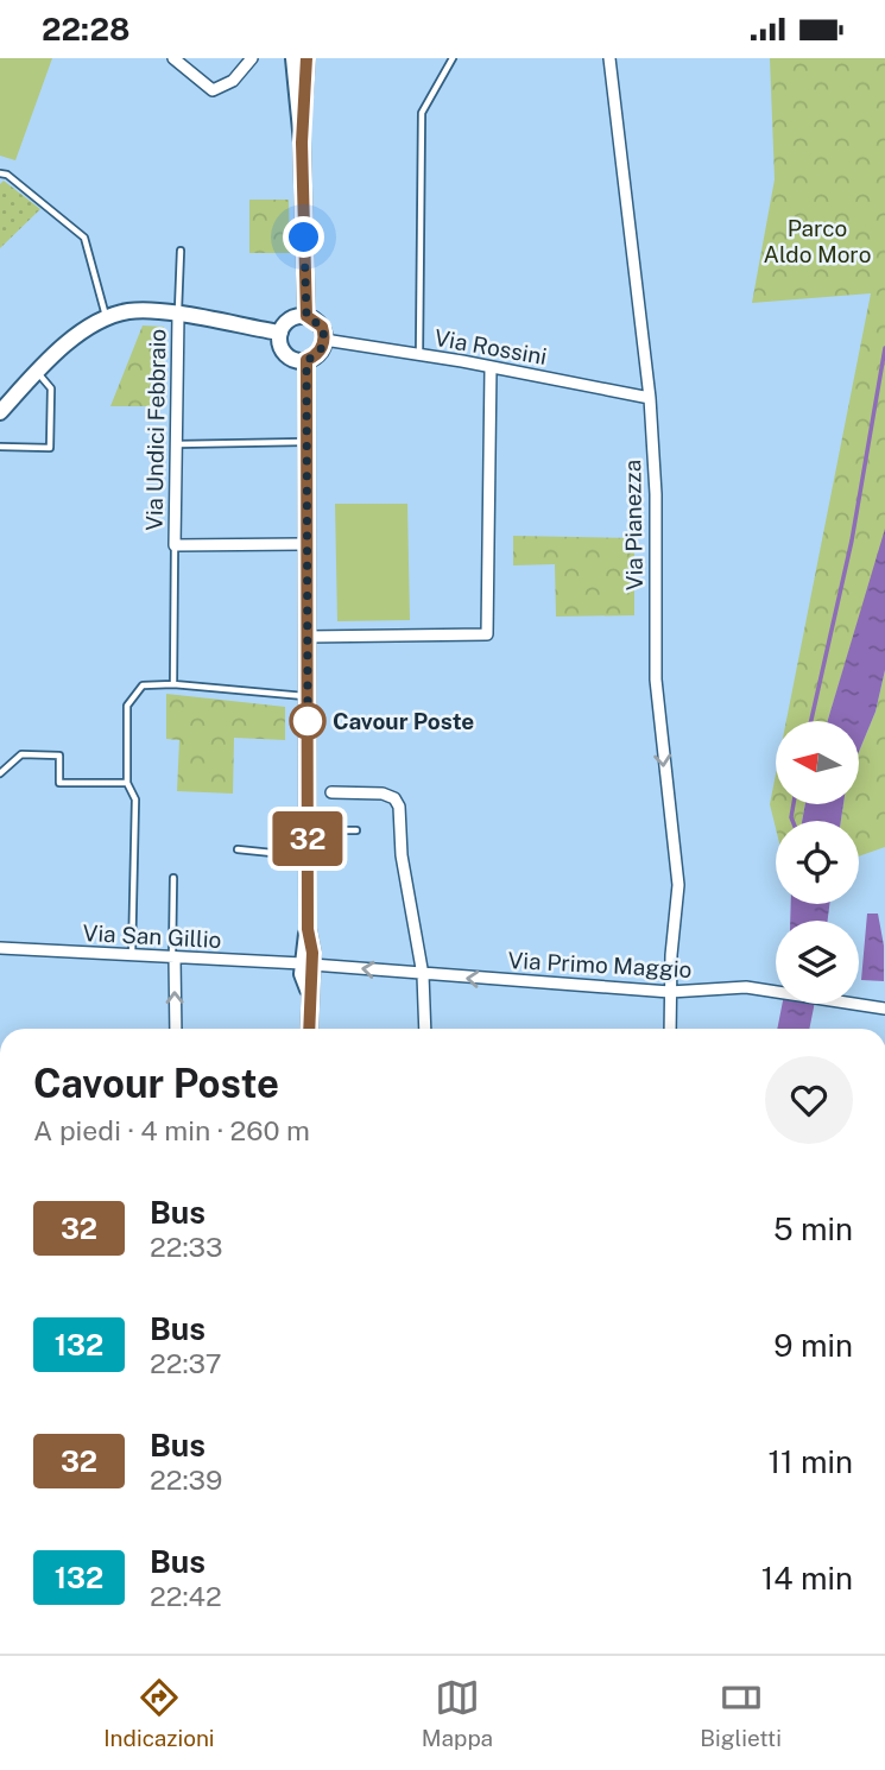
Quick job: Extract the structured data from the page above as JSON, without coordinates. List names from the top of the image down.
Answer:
{
  "streets": {
    "street": [
      "Via Rossini",
      "Via Undici Febbraio",
      "Via Pianezza",
      "Via San Gillio",
      "Via Primo Maggio"
    ]
  },
  "crossings": [
    ["Via Rossini", "Via Pianezza"],
    ["Via Pianezza", "Via Primo Maggio"],
    ["Via San Gillio", "Via Primo Maggio"]
  ],
  "one_way": ["Via Pianezza", "Via Primo Maggio"],
  "parks": ["Parco Aldo Moro"],
  "places": ["Cavour Poste"],
  "lines": ["bus line 32"],
  "north": "left",
  "page": {
    "status": "22:28",
    "on_map": "32",
    "heading": ["Cavour Poste", "A piedi · 4 min · 260 m"],
    "list": [
      {
        "mark": "32",
        "name": "Bus",
        "note": "22:33",
        "value": "5 min"
      },
      {
        "mark": "132",
        "name": "Bus",
        "note": "22:37",
        "value": "9 min"
      },
      {
        "mark": "32",
        "name": "Bus",
        "note": "22:39",
        "value": "11 min"
      },
      {
        "mark": "132",
        "name": "Bus",
        "note": "22:42",
        "value": "14 min"
      }
    ],
    "tabs": ["Indicazioni", "Mappa", "Biglietti"]
  }
}
